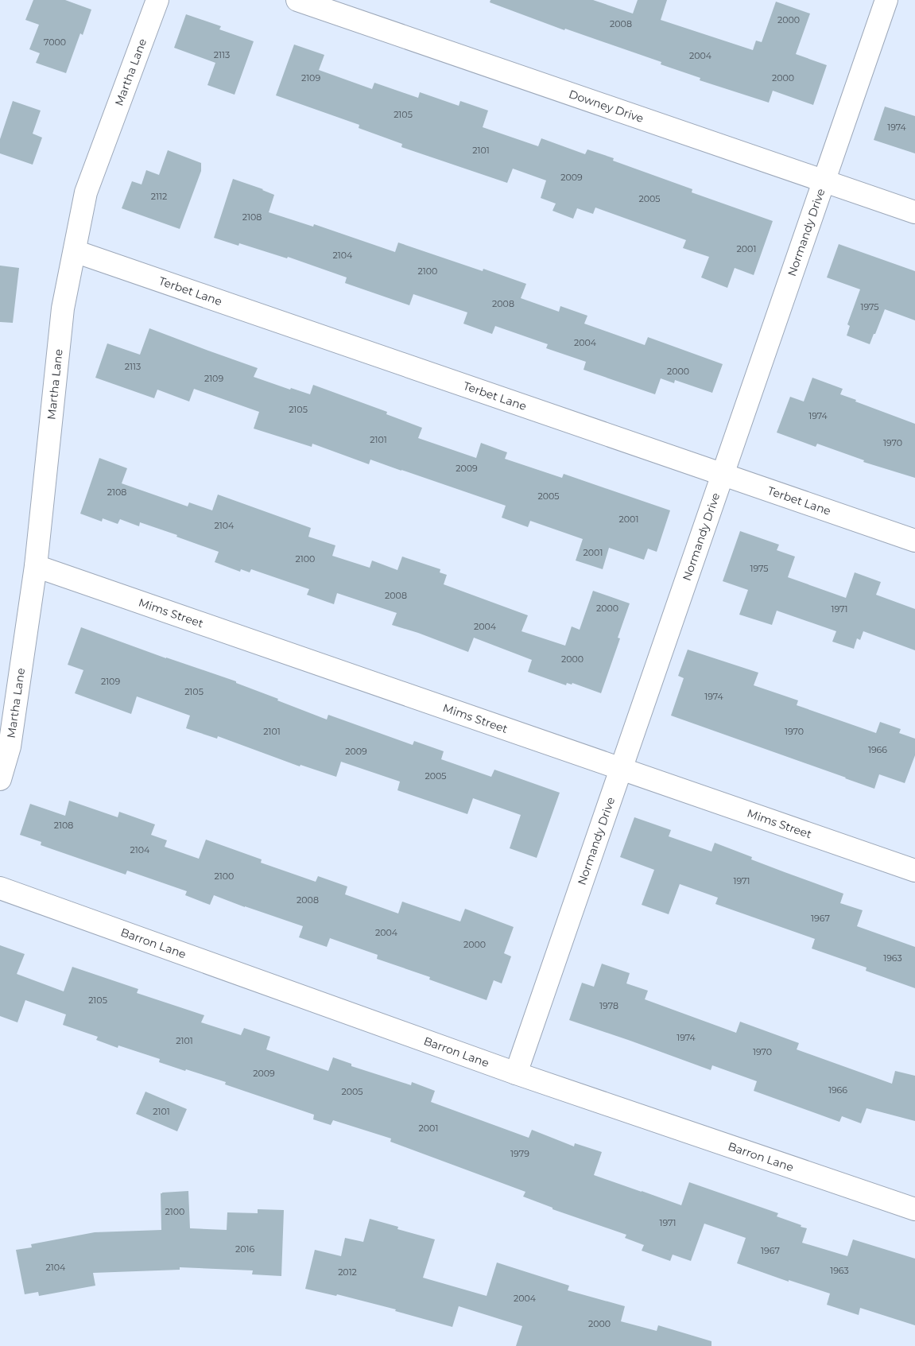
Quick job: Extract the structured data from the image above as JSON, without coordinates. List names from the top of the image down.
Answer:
{
  "streets": {
    "street": [
      "Martha Lane",
      "Downey Drive",
      "Normandy Drive",
      "Terbet Lane",
      "Mims Street",
      "Barron Lane"
    ]
  },
  "crossings": [
    ["Martha Lane", "Terbet Lane"],
    ["Martha Lane", "Mims Street"],
    ["Downey Drive", "Normandy Drive"],
    ["Normandy Drive", "Terbet Lane"],
    ["Normandy Drive", "Mims Street"],
    ["Normandy Drive", "Barron Lane"]
  ],
  "house_numbers": [
    "2000",
    "2008",
    "7000",
    "2113",
    "2004",
    "2109",
    "2000",
    "2105",
    "1974",
    "2101",
    "2009",
    "2112",
    "2005",
    "2108",
    "2001",
    "2104",
    "2100",
    "2008",
    "1975",
    "2004",
    "2113",
    "2000",
    "2109",
    "2105",
    "1974",
    "2101",
    "1970",
    "2009",
    "2108",
    "2005",
    "2001",
    "2104",
    "2001",
    "2100",
    "1975",
    "2008",
    "2000",
    "1971",
    "2004",
    "2000",
    "2109",
    "2105",
    "1974",
    "2101",
    "1970",
    "1966",
    "2009",
    "2005",
    "2108",
    "2104",
    "2100",
    "1971",
    "2008",
    "1967",
    "2004",
    "2000",
    "1963",
    "2105",
    "1978",
    "1974",
    "2101",
    "1970",
    "2009",
    "1966",
    "2005",
    "2101",
    "2001",
    "1979",
    "2100",
    "1971",
    "2016",
    "1967",
    "2104",
    "1963",
    "2012",
    "2004",
    "2000"
  ]
}
